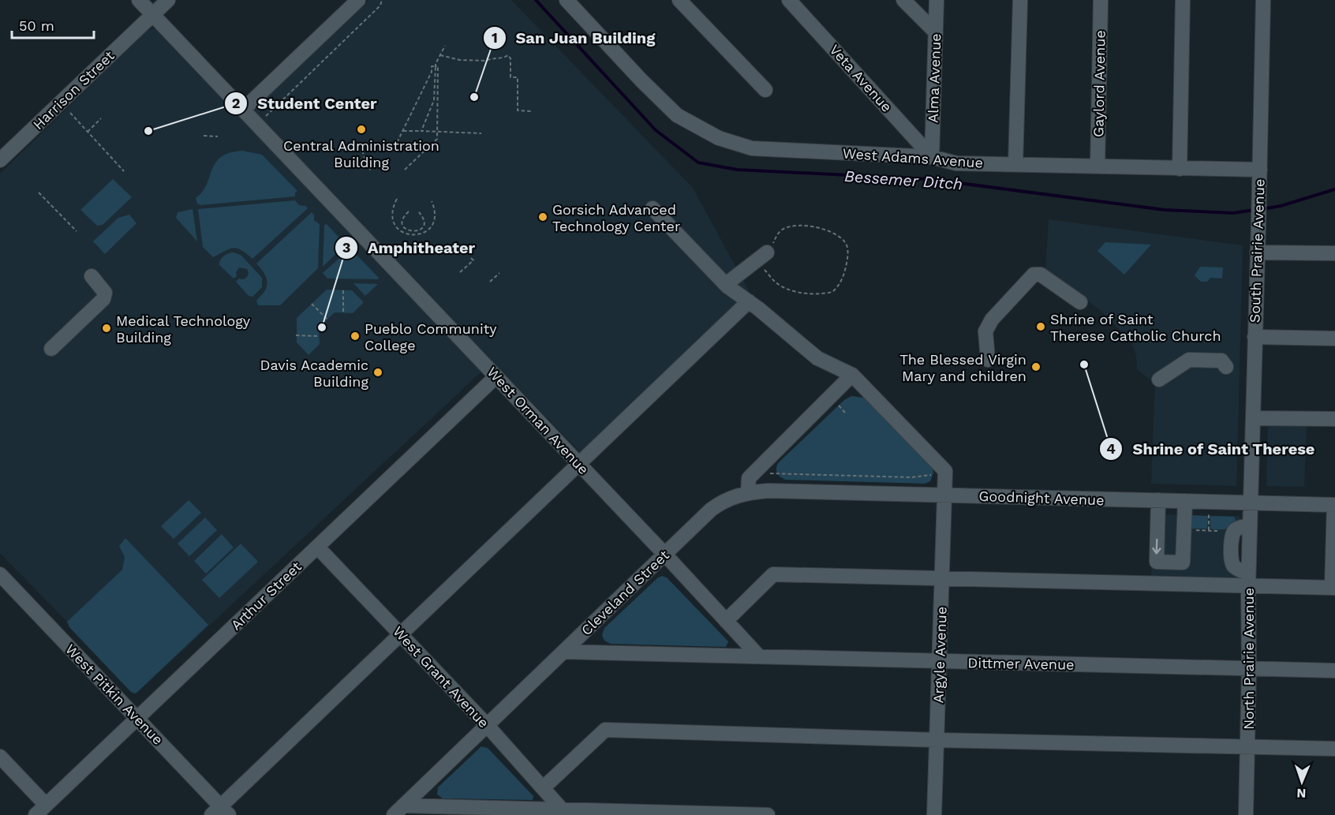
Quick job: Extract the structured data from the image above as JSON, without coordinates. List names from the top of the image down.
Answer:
{
  "streets": {
    "street": [
      "Veta Avenue",
      "Alma Avenue",
      "Gaylord Avenue",
      "Harrison Street",
      "West Adams Avenue",
      "South Prairie Avenue",
      "West Orman Avenue",
      "Goodnight Avenue",
      "Cleveland Street",
      "Arthur Street",
      "Argyle Avenue",
      "North Prairie Avenue",
      "Dittmer Avenue",
      "West Grant Avenue",
      "West Pitkin Avenue"
    ]
  },
  "crossings": [
    ["Veta Avenue", "Alma Avenue"],
    ["Veta Avenue", "West Adams Avenue"],
    ["Alma Avenue", "West Adams Avenue"],
    ["Gaylord Avenue", "West Adams Avenue"],
    ["Harrison Street", "West Orman Avenue"],
    ["West Adams Avenue", "South Prairie Avenue"],
    ["South Prairie Avenue", "Goodnight Avenue"],
    ["South Prairie Avenue", "North Prairie Avenue"],
    ["West Orman Avenue", "Cleveland Street"],
    ["West Orman Avenue", "Arthur Street"],
    ["West Orman Avenue", "Dittmer Avenue"],
    ["Goodnight Avenue", "Cleveland Street"],
    ["Goodnight Avenue", "Argyle Avenue"],
    ["Goodnight Avenue", "North Prairie Avenue"],
    ["Cleveland Street", "Dittmer Avenue"],
    ["Cleveland Street", "West Grant Avenue"],
    ["Arthur Street", "West Grant Avenue"],
    ["Arthur Street", "West Pitkin Avenue"],
    ["Argyle Avenue", "Dittmer Avenue"],
    ["North Prairie Avenue", "Dittmer Avenue"]
  ],
  "water": ["Bessemer Ditch"],
  "places": [
    "San Juan Building",
    "Central Administration Building",
    "Student Center",
    "Gorsich Advanced Technology Center",
    "Shrine of Saint Therese Catholic Church",
    "Amphitheater",
    "Medical Technology Building",
    "Pueblo Community College",
    "Shrine of Saint Therese",
    "The Blessed Virgin Mary and children",
    "Davis Academic Building"
  ],
  "scale_bar": "50 m",
  "north": "bottom"
}
